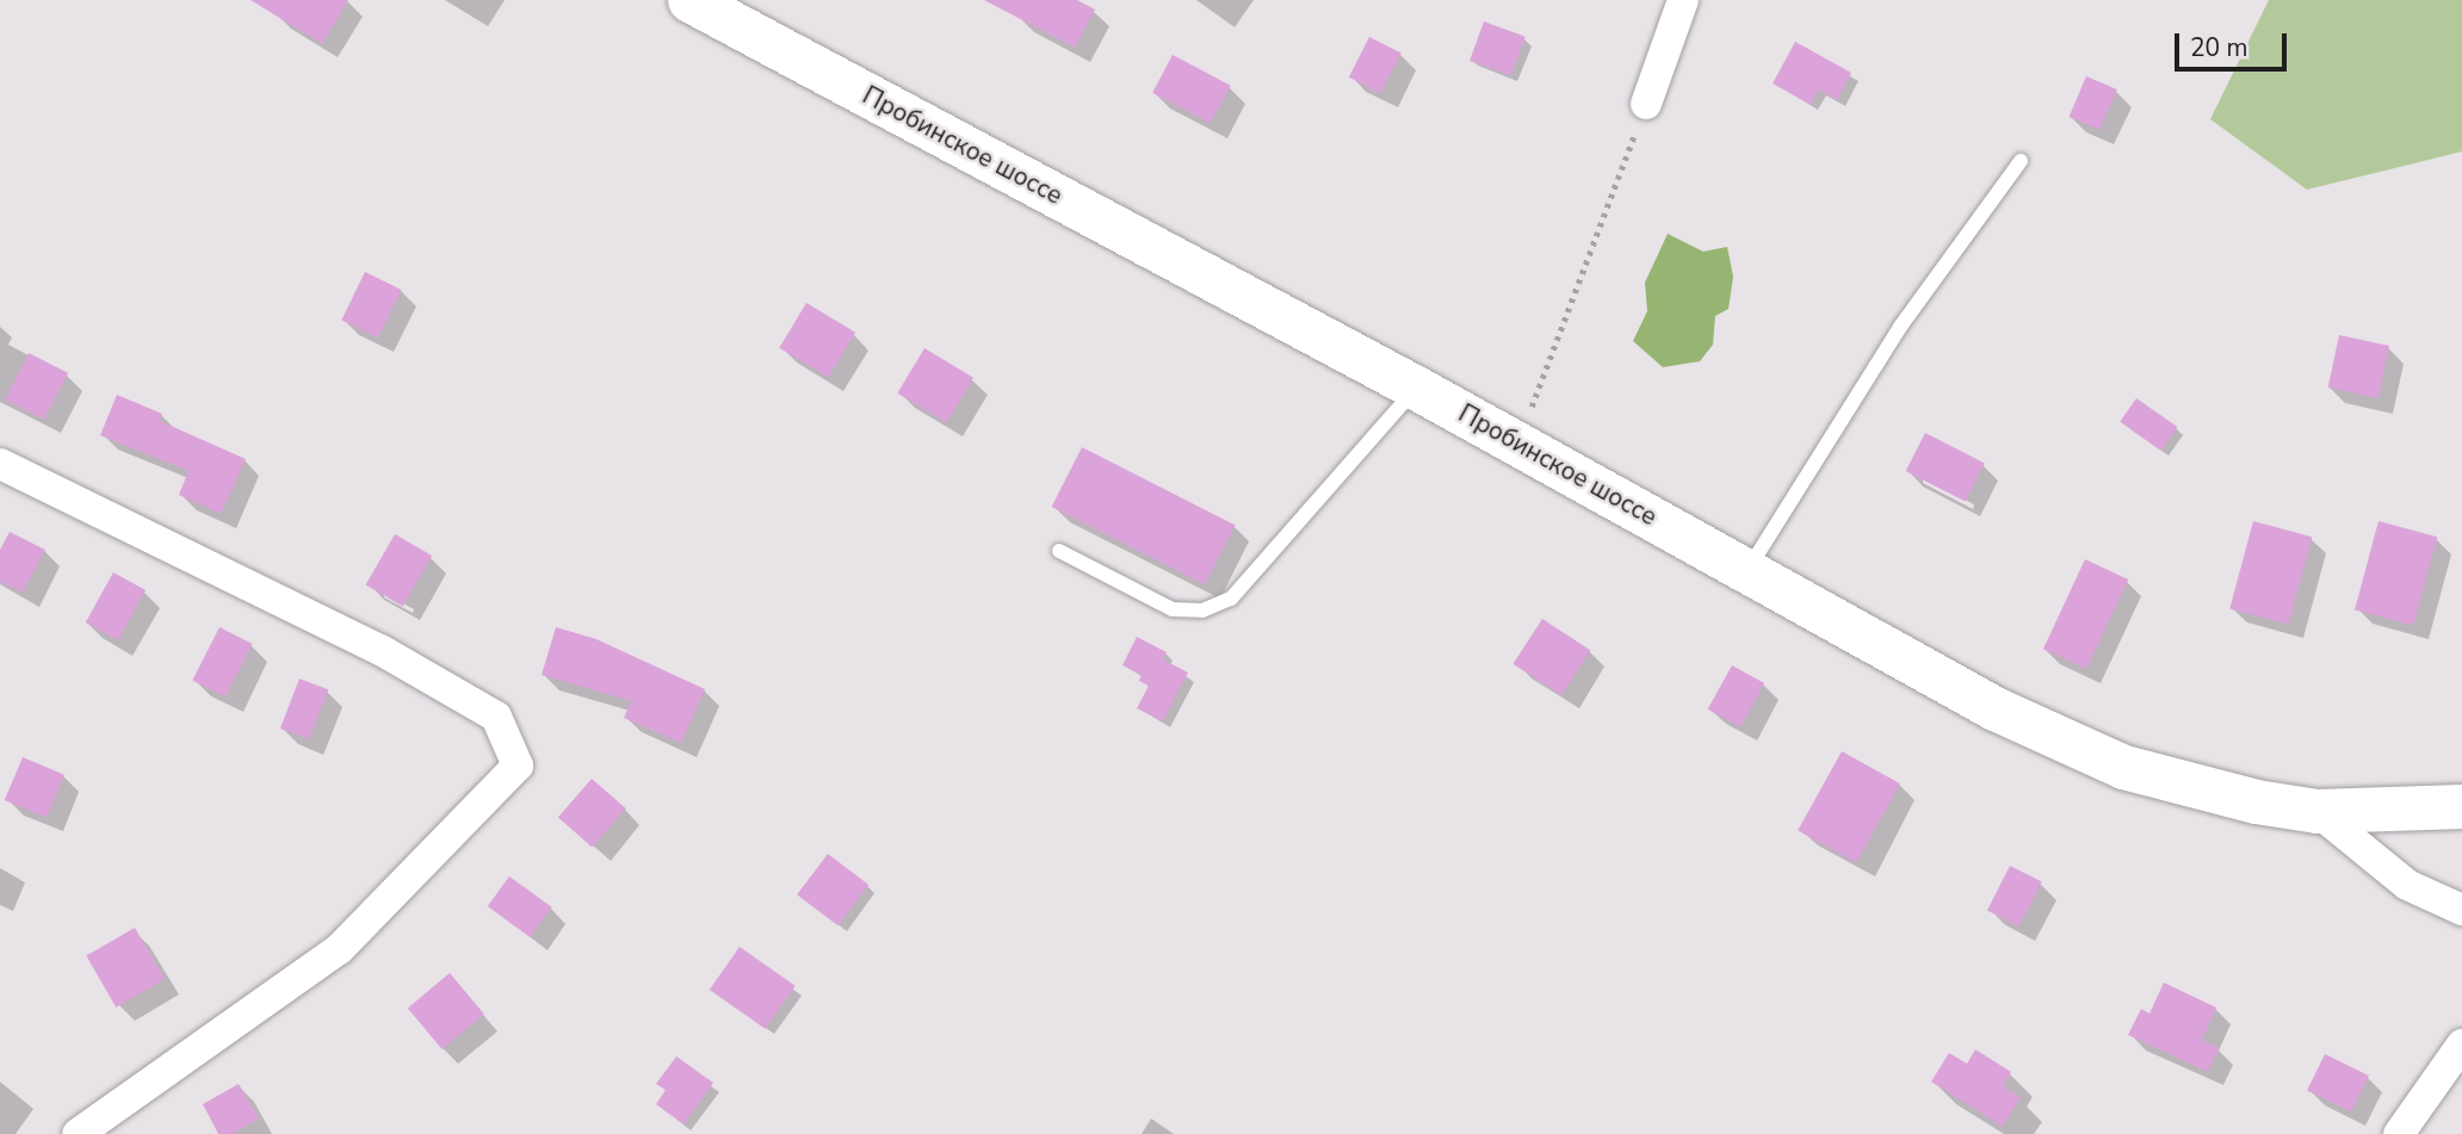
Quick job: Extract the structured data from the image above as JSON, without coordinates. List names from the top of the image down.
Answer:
{
  "streets": {
    "main road": ["Пробинское шоссе"]
  },
  "scale_bar": "20 m"
}
